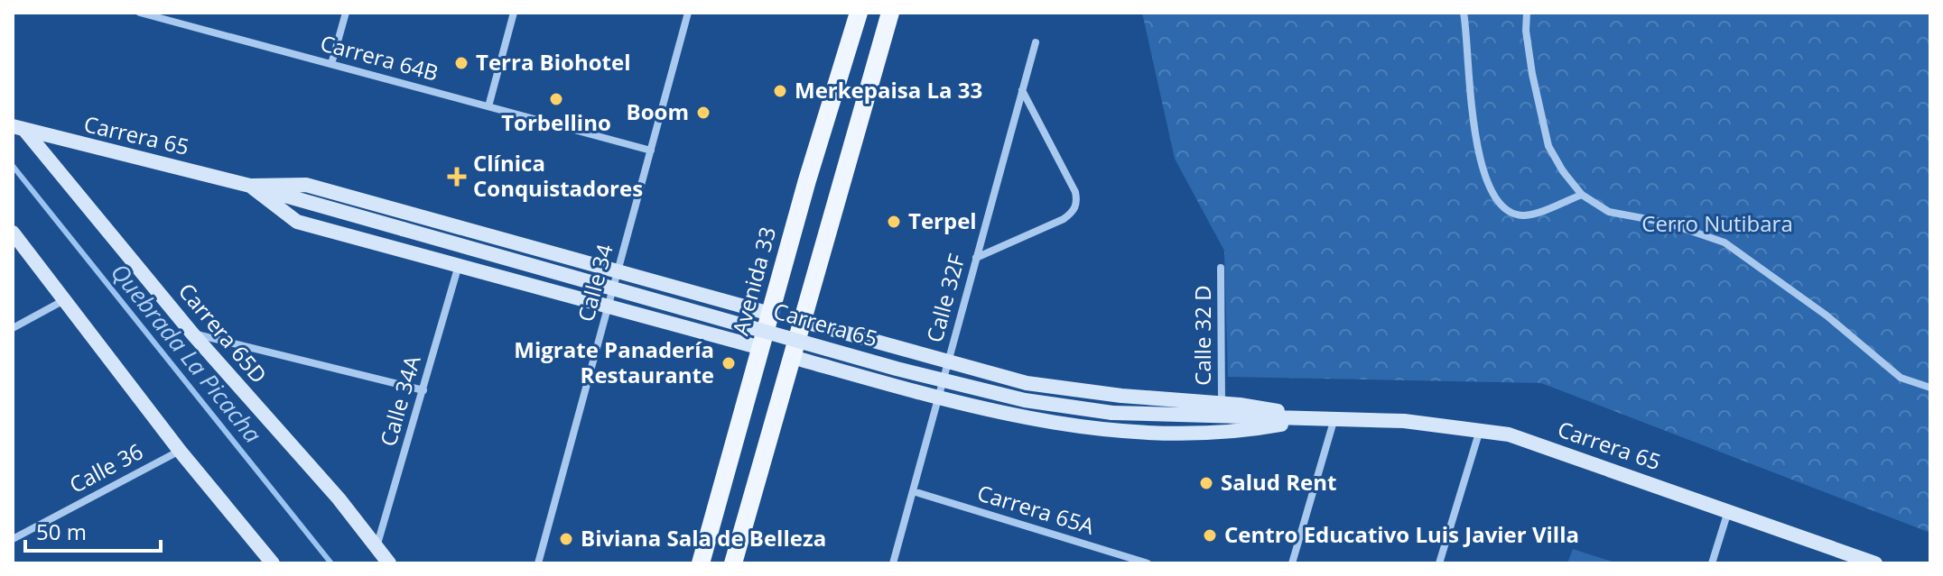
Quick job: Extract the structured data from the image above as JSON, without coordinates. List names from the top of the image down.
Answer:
{
  "streets": {
    "main road": ["Avenida 33"],
    "street": [
      "Carrera 64B",
      "Carrera 65",
      "Calle 34",
      "Calle 32F",
      "Carrera 65D",
      "Calle 32 D",
      "Calle 34A",
      "Calle 36",
      "Carrera 65A"
    ]
  },
  "crossings": [
    ["Carrera 64B", "Calle 34"],
    ["Carrera 65", "Avenida 33"],
    ["Carrera 65", "Calle 34"],
    ["Carrera 65", "Calle 32F"],
    ["Carrera 65", "Carrera 65D"],
    ["Carrera 65", "Calle 32 D"],
    ["Carrera 65", "Calle 34A"],
    ["Calle 32F", "Carrera 65A"],
    ["Carrera 65D", "Calle 34A"]
  ],
  "water": ["Quebrada La Picacha"],
  "parks": ["Cerro Nutibara"],
  "places": {
    "other": [
      "Terra Biohotel",
      "Merkepaisa La 33",
      "Torbellino",
      "Boom",
      "Terpel",
      "Migrate Panadería Restaurante",
      "Salud Rent",
      "Centro Educativo Luis Javier Villa",
      "Biviana Sala de Belleza"
    ],
    "health": ["Clínica Conquistadores"]
  },
  "scale_bar": "50 m"
}
